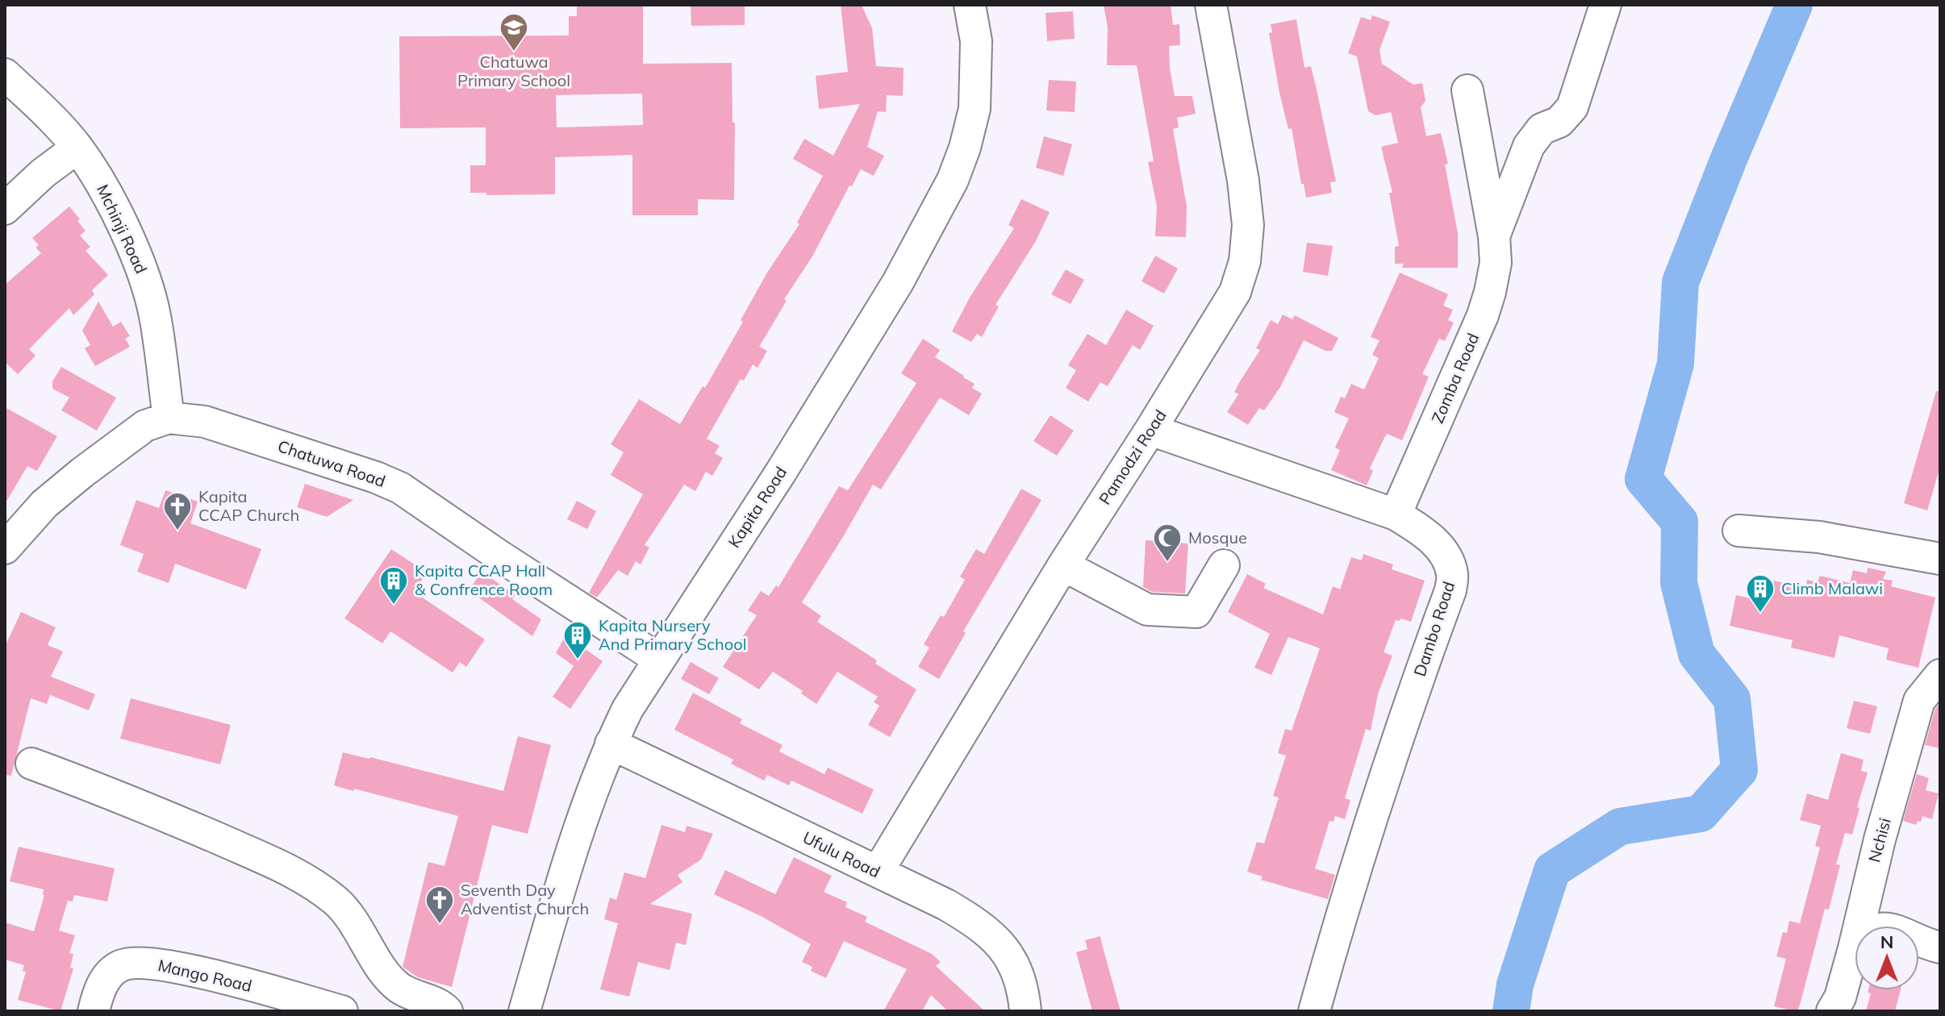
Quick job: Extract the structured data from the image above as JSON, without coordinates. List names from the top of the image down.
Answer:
{
  "streets": {
    "street": [
      "Mchinji Road",
      "Zomba Road",
      "Pamodzi Road",
      "Chatuwa Road",
      "Kapita Road",
      "Dambo Road",
      "Nchisi",
      "Ufulu Road",
      "Mango Road"
    ]
  },
  "crossings": [
    ["Mchinji Road", "Chatuwa Road"],
    ["Zomba Road", "Dambo Road"],
    ["Pamodzi Road", "Dambo Road"],
    ["Pamodzi Road", "Ufulu Road"],
    ["Chatuwa Road", "Kapita Road"],
    ["Kapita Road", "Ufulu Road"]
  ],
  "places": {
    "school or university": ["Chatuwa Primary School"],
    "church": ["Kapita CCAP Church", "Seventh Day Adventist Church"],
    "mosque": ["Mosque"],
    "building": ["Kapita CCAP Hall & Confrence Room", "Climb Malawi", "Kapita Nursery And Primary School"]
  },
  "north": "top"
}
